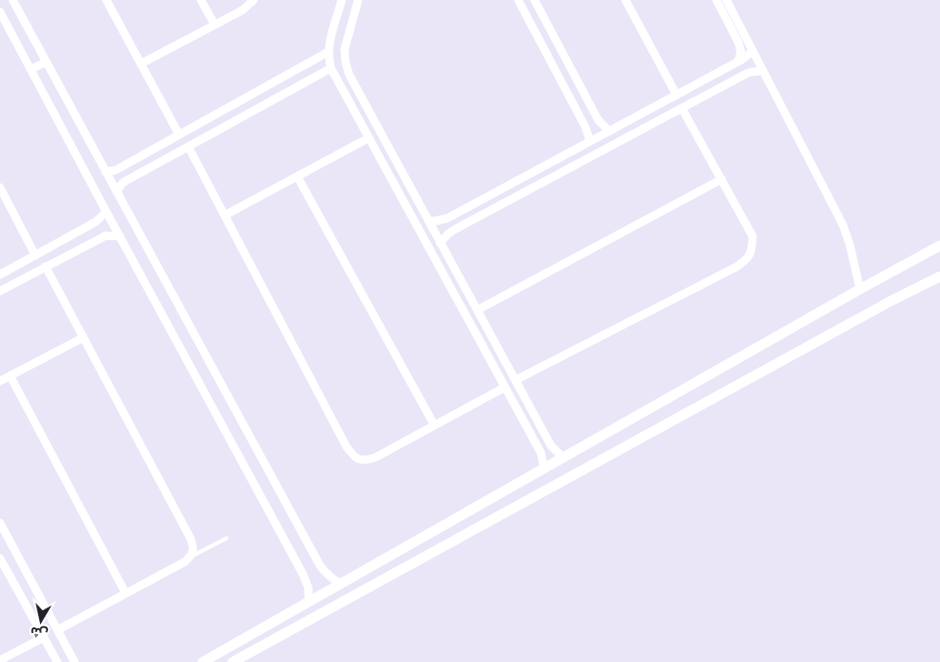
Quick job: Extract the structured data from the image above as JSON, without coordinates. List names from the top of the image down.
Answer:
{
  "north": "bottom"
}
